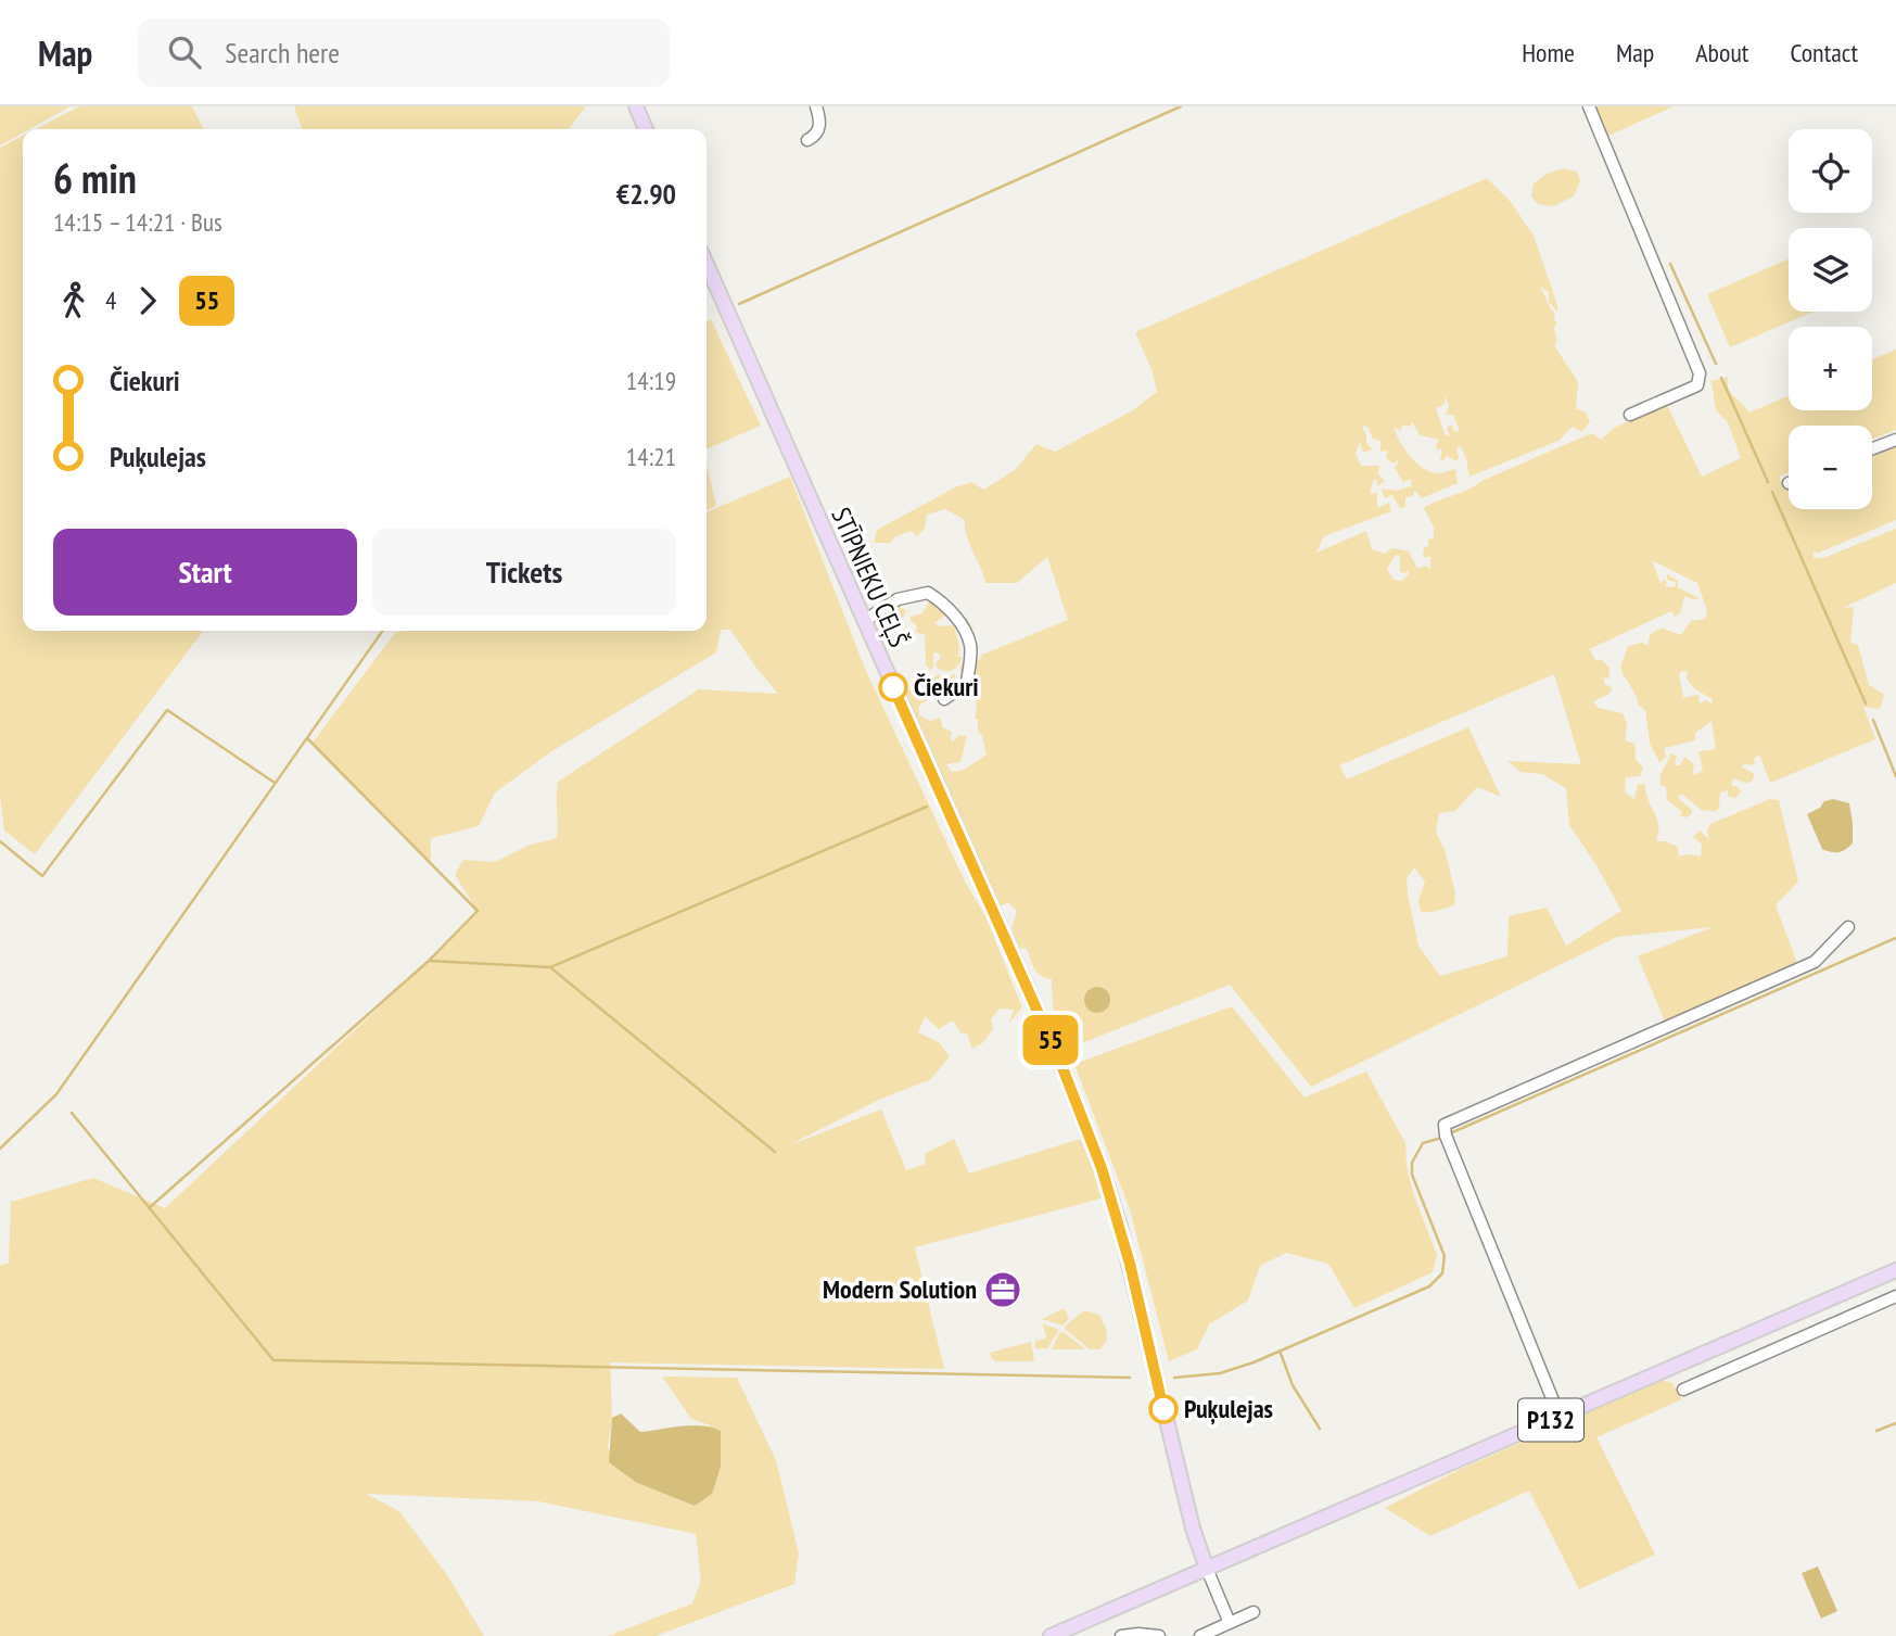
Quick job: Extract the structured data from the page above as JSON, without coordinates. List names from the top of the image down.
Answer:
{
  "streets": {
    "main road": ["STĪPNIEKU CEĻŠ", "P132"]
  },
  "crossings": [
    ["STĪPNIEKU CEĻŠ", "P132"]
  ],
  "places": {
    "other": ["Čiekuri", "Puķulejas"],
    "office": ["Modern Solution"]
  },
  "lines": ["bus line 55"],
  "page": {
    "header": "Map",
    "search": "Search here",
    "nav": [
      "Home",
      "Map",
      "About",
      "Contact"
    ],
    "on_map": "55",
    "map_buttons": ["+", "−"],
    "heading": ["6 min", "14:15 – 14:21 · Bus", "€2.90"],
    "legs": ["4", "55"],
    "list": [
      {
        "name": "Čiekuri",
        "value": "14:19"
      },
      {
        "name": "Puķulejas",
        "value": "14:21"
      }
    ],
    "buttons": ["Start", "Tickets"]
  }
}
